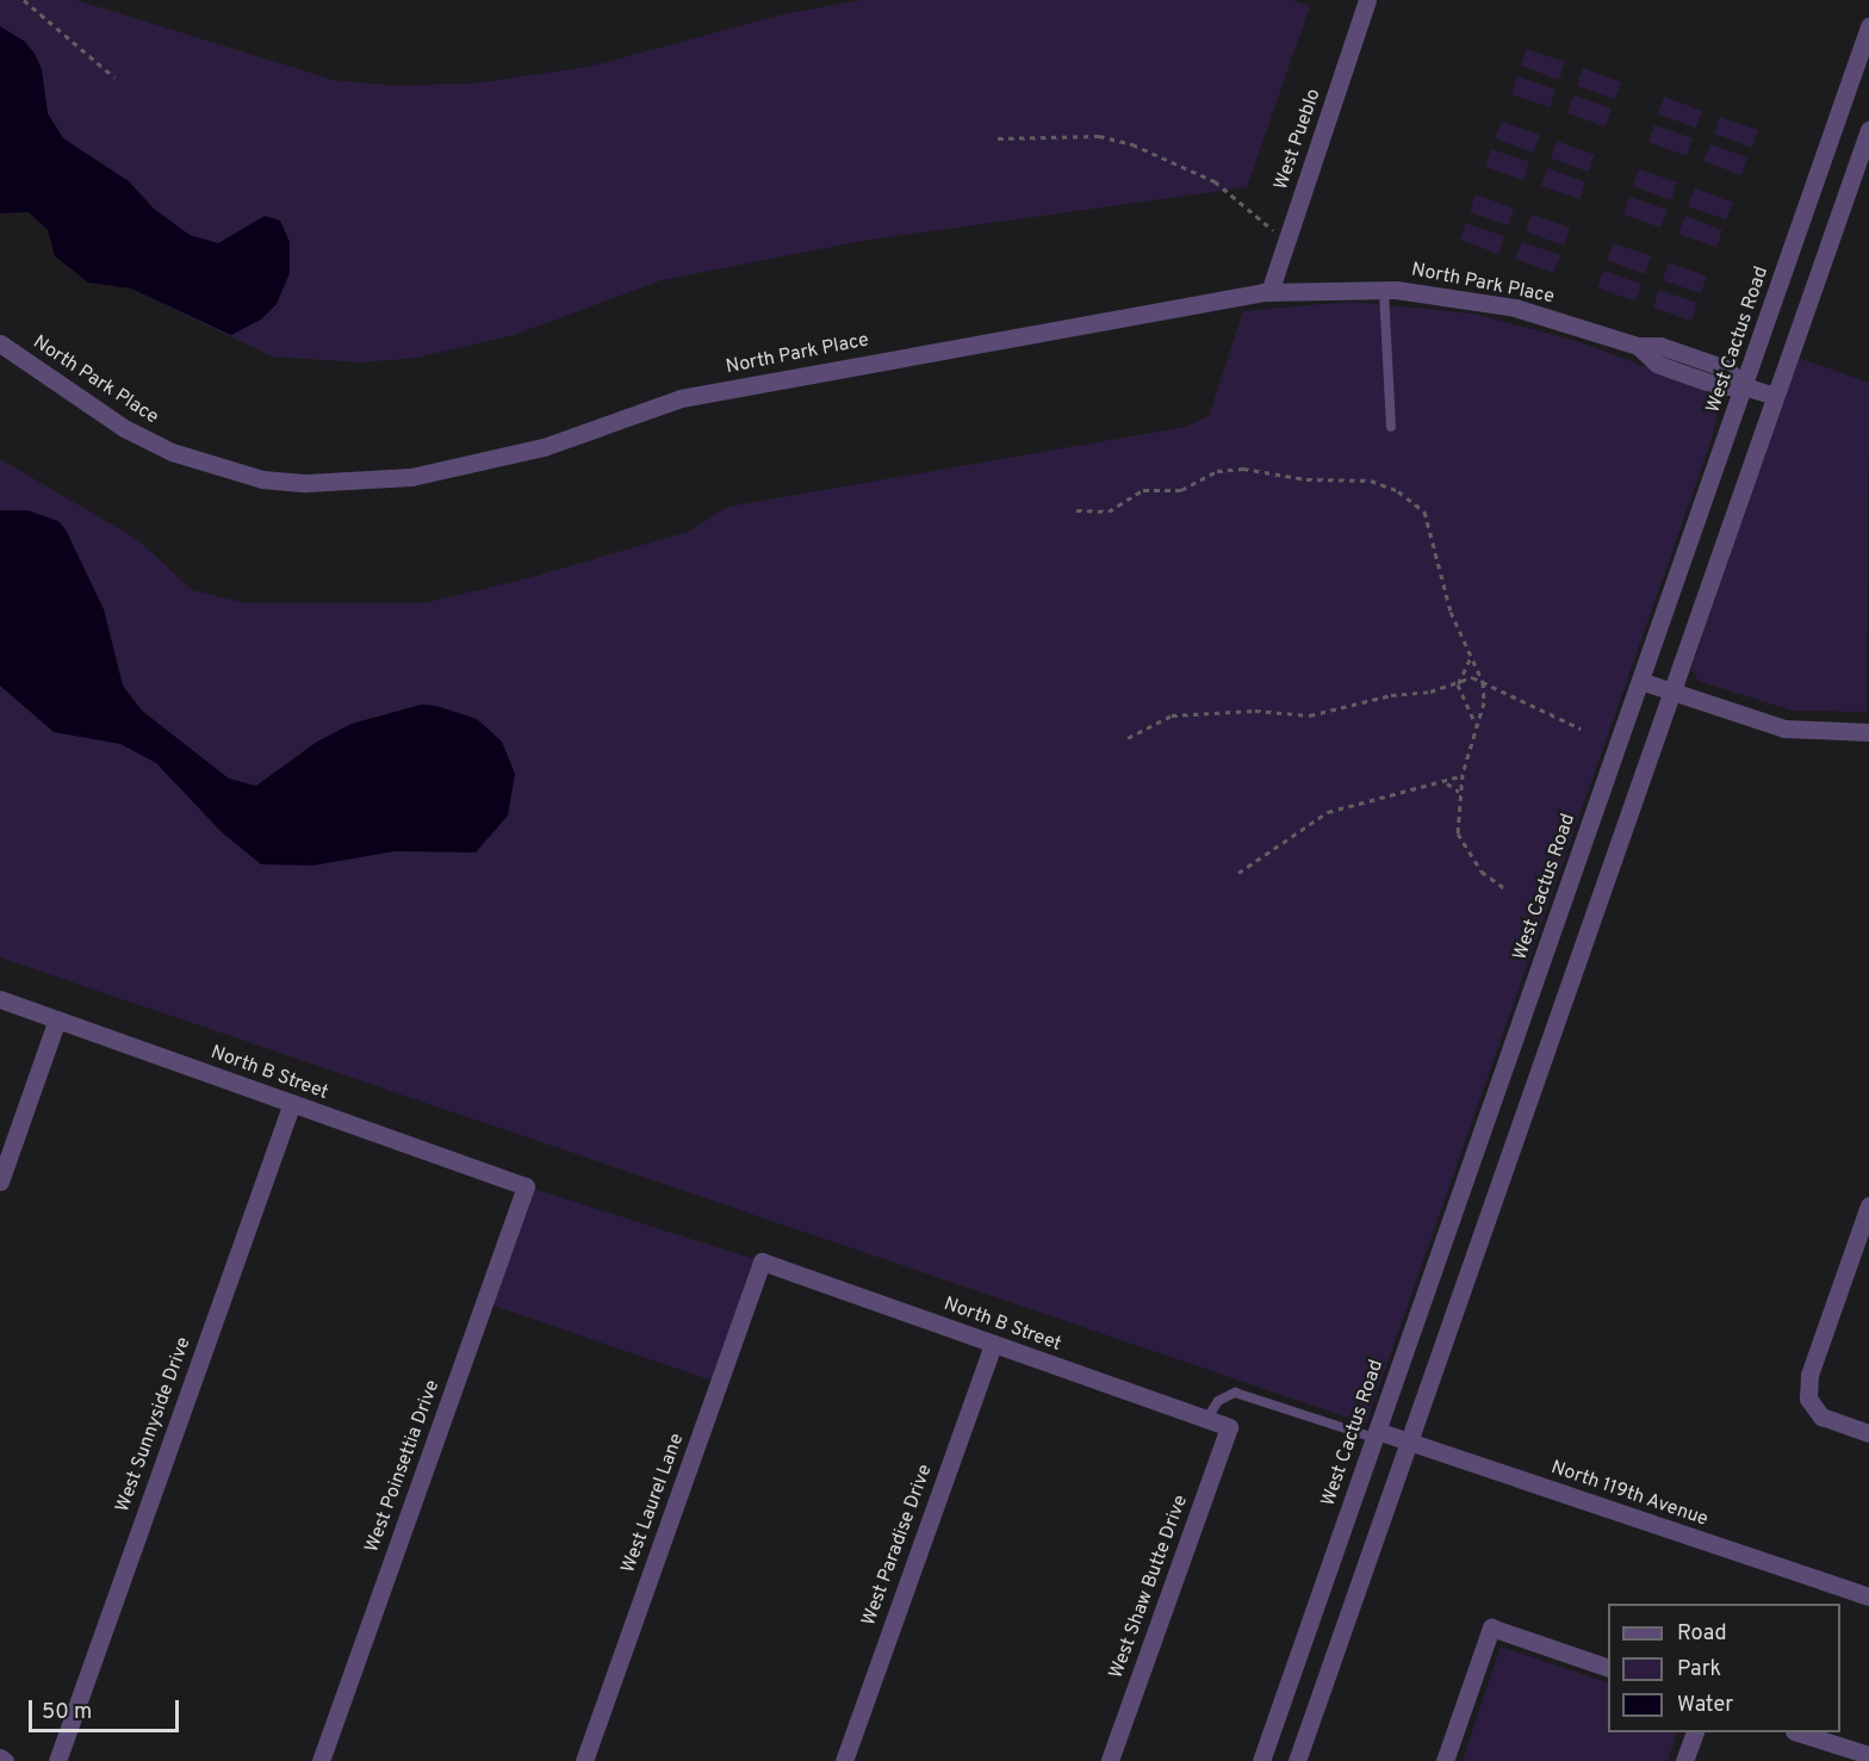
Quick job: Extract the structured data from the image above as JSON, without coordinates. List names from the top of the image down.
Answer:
{
  "streets": {
    "street": [
      "West Pueblo",
      "North Park Place",
      "West Cactus Road",
      "North B Street",
      "West Sunnyside Drive",
      "West Poinsettia Drive",
      "North 119th Avenue",
      "West Laurel Lane",
      "West Paradise Drive",
      "West Shaw Butte Drive"
    ]
  },
  "crossings": [
    ["West Pueblo", "North Park Place"],
    ["North Park Place", "West Cactus Road"],
    ["West Cactus Road", "North 119th Avenue"],
    ["North B Street", "West Sunnyside Drive"],
    ["North B Street", "West Poinsettia Drive"],
    ["North B Street", "West Laurel Lane"],
    ["North B Street", "West Paradise Drive"],
    ["North B Street", "West Shaw Butte Drive"]
  ],
  "legend": ["Road", "Park", "Water"],
  "scale_bar": "50 m"
}
